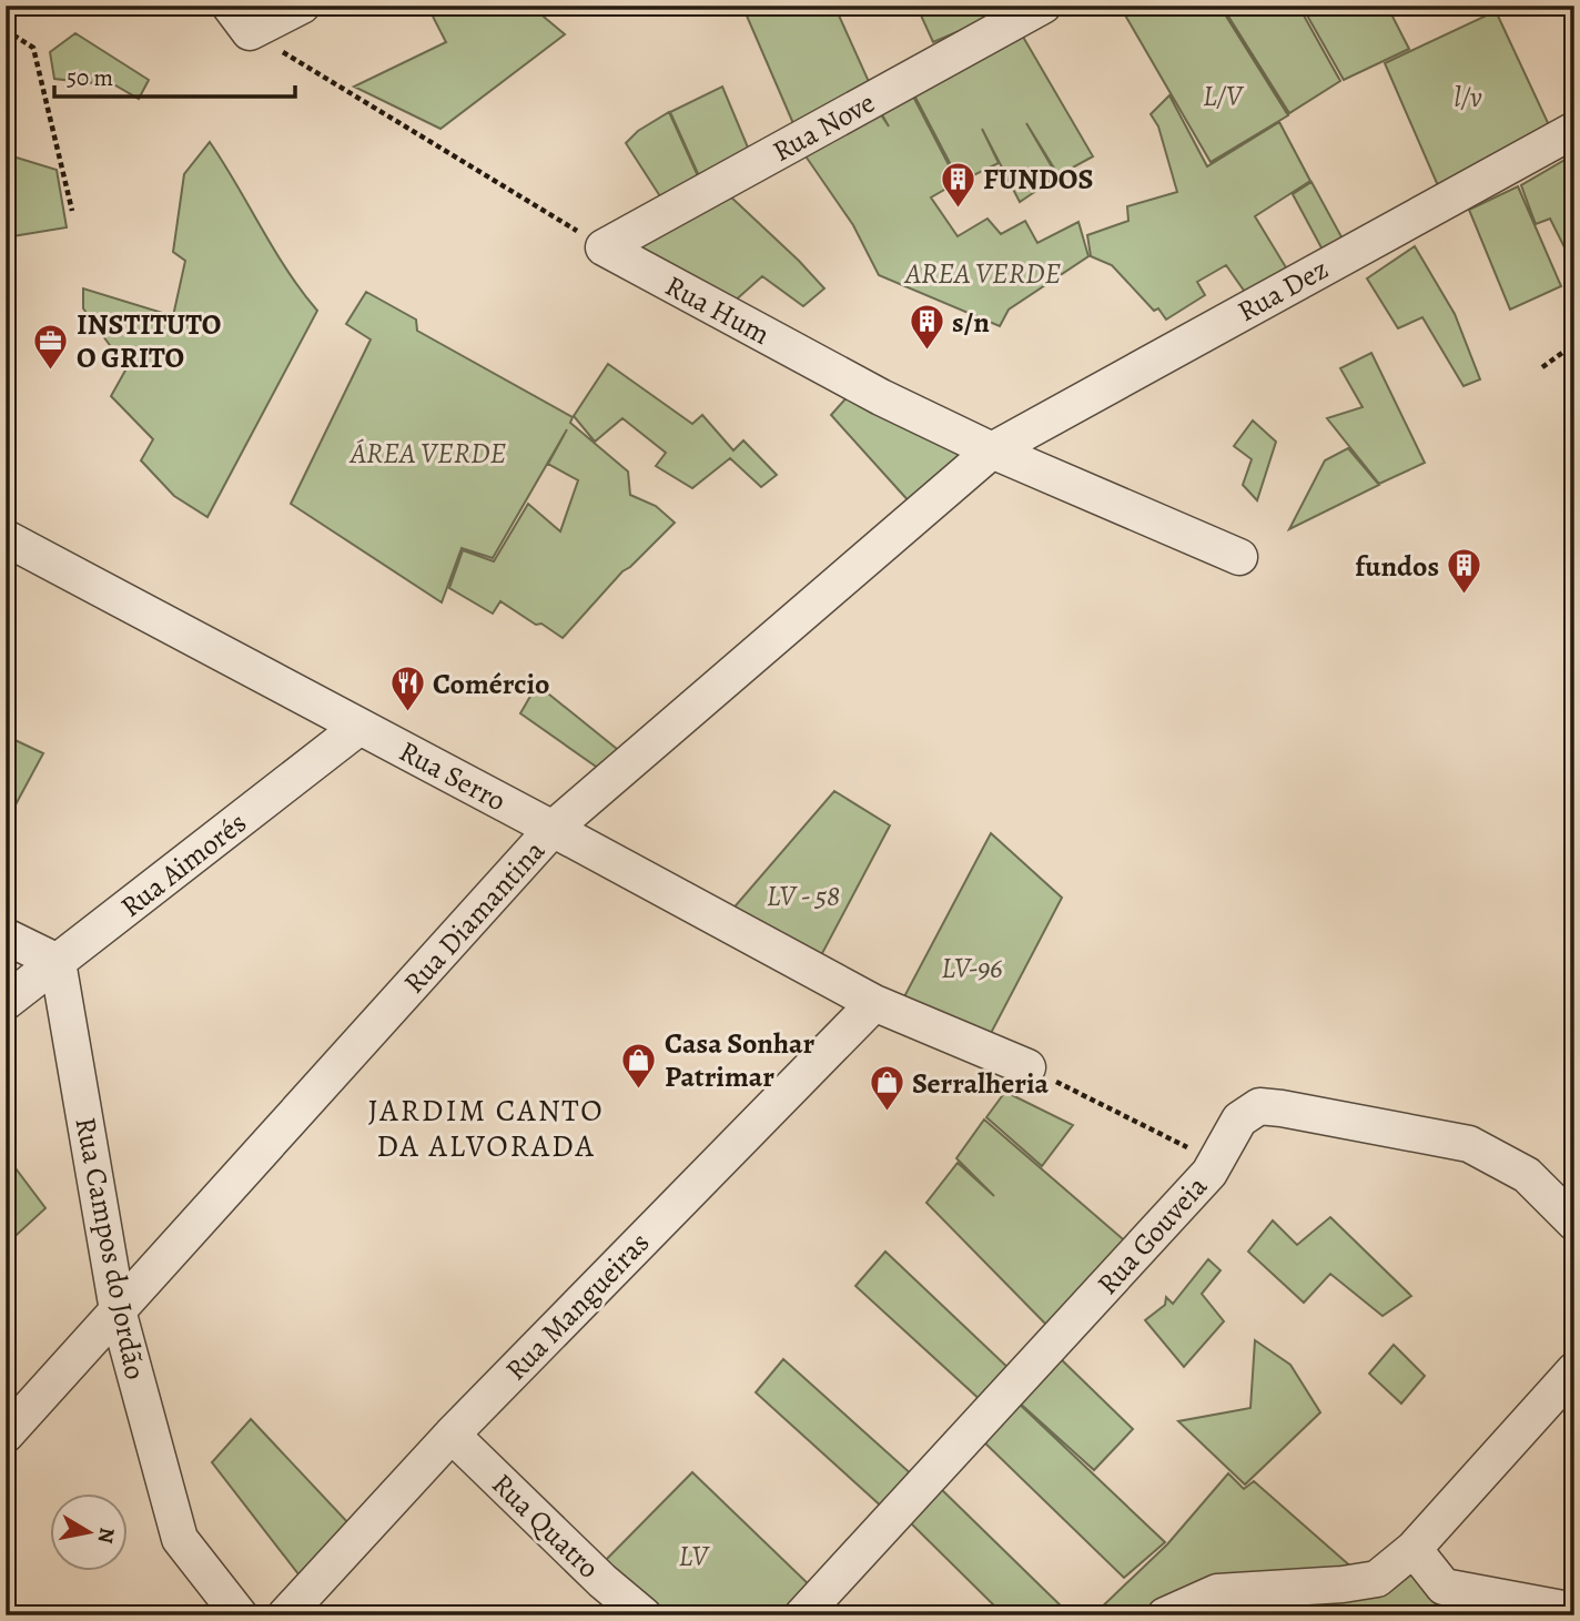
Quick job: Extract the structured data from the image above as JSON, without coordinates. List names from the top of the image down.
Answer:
{
  "streets": {
    "street": [
      "Rua Nove",
      "Rua Dez",
      "Rua Hum",
      "Rua Serro",
      "Rua Aimorés",
      "Rua Diamantina",
      "Rua Gouveia",
      "Rua Campos do Jordão",
      "Rua Mangueiras",
      "Rua Quatro"
    ]
  },
  "crossings": [
    ["Rua Nove", "Rua Hum"],
    ["Rua Dez", "Rua Hum"],
    ["Rua Dez", "Rua Diamantina"],
    ["Rua Hum", "Rua Diamantina"],
    ["Rua Serro", "Rua Aimorés"],
    ["Rua Serro", "Rua Diamantina"],
    ["Rua Serro", "Rua Mangueiras"],
    ["Rua Aimorés", "Rua Campos do Jordão"],
    ["Rua Diamantina", "Rua Campos do Jordão"],
    ["Rua Mangueiras", "Rua Quatro"]
  ],
  "districts": ["JARDIM CANTO DA ALVORADA"],
  "parks": [
    "L/V",
    "l/v",
    "AREA VERDE",
    "ÁREA VERDE",
    "LV - 58",
    "LV-96",
    "LV"
  ],
  "places": {
    "building": ["FUNDOS", "s/n", "fundos"],
    "office": ["INSTITUTO O GRITO"],
    "restaurant": ["Comércio"],
    "shop": ["Casa Sonhar Patrimar", "Serralheria"]
  },
  "scale_bar": "50 m",
  "north": "right"
}
